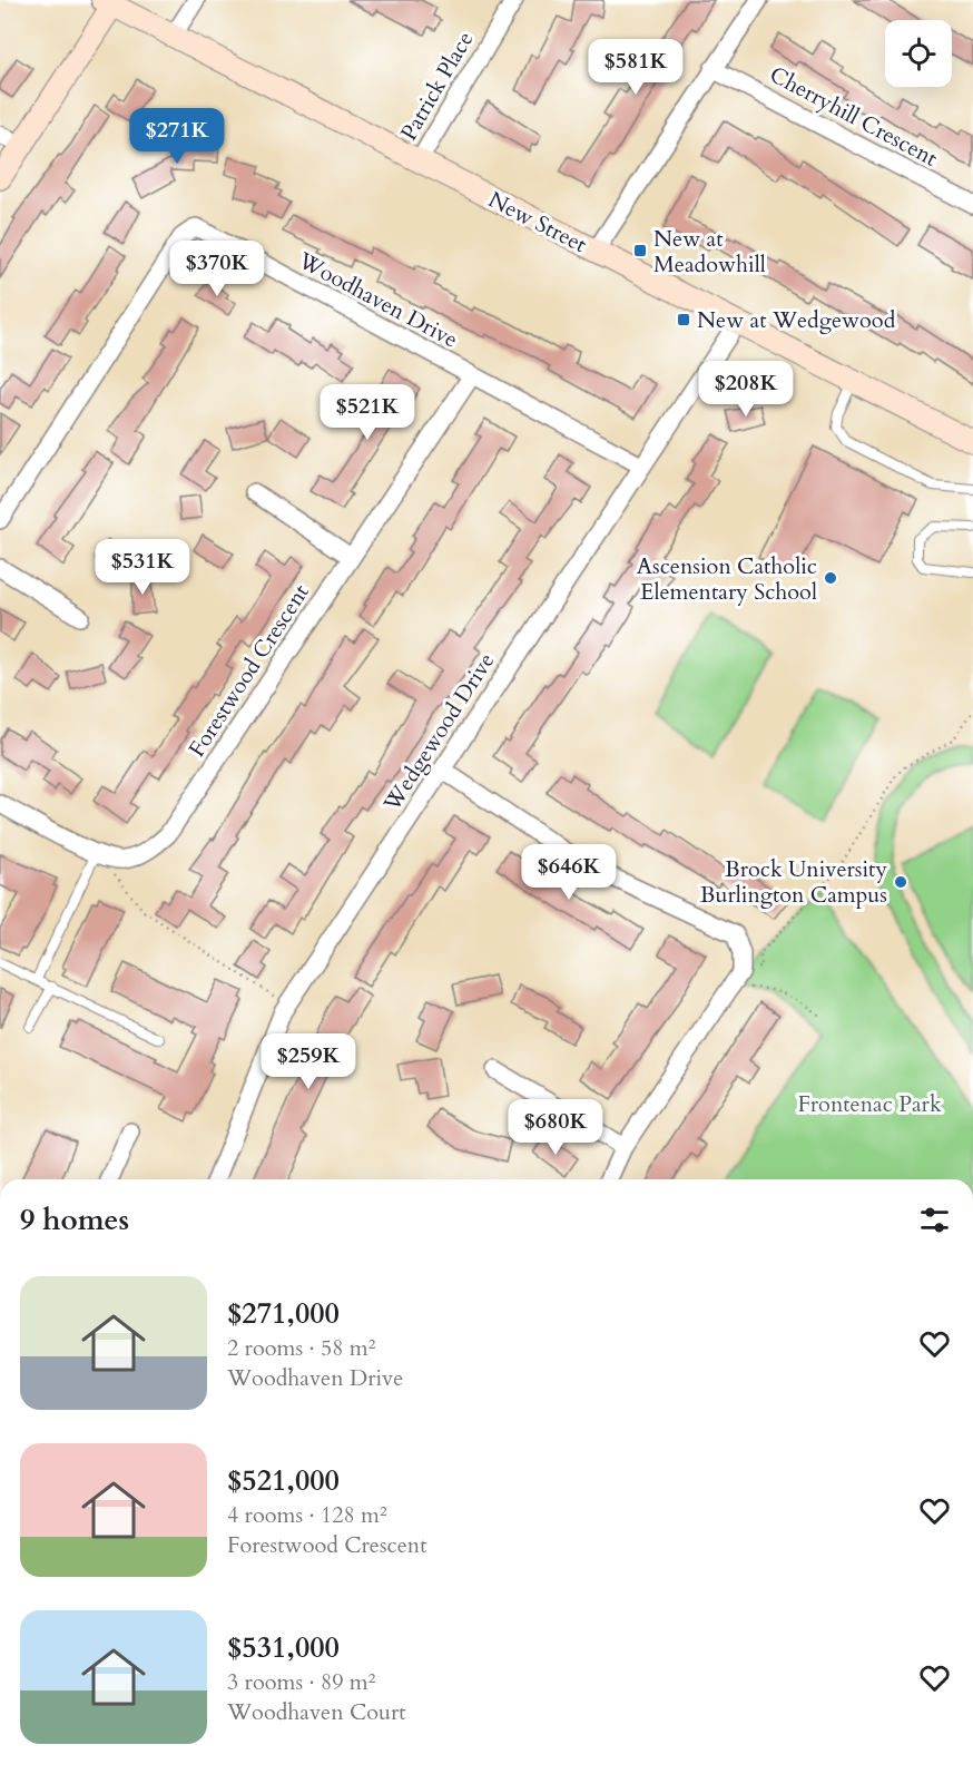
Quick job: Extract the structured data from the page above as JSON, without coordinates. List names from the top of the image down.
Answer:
{
  "streets": {
    "main road": ["New Street"],
    "street": [
      "Patrick Place",
      "Cherryhill Crescent",
      "Woodhaven Drive",
      "Forestwood Crescent",
      "Wedgewood Drive"
    ]
  },
  "crossings": [
    ["Patrick Place", "New Street"],
    ["New Street", "Wedgewood Drive"],
    ["Woodhaven Drive", "Forestwood Crescent"],
    ["Woodhaven Drive", "Wedgewood Drive"]
  ],
  "parks": ["Frontenac Park"],
  "places": {
    "transit": ["New at Meadowhill", "New at Wedgewood"],
    "other": ["Ascension Catholic Elementary School", "Brock University Burlington Campus"]
  },
  "page": {
    "price": [
      "$581K",
      "$271K",
      "$370K",
      "$208K",
      "$521K",
      "$531K",
      "$646K",
      "$259K",
      "$680K"
    ],
    "heading": "9 homes",
    "list": [
      {
        "name": "$271,000",
        "note": "2 rooms · 58 m² · Woodhaven Drive"
      },
      {
        "name": "$521,000",
        "note": "4 rooms · 128 m² · Forestwood Crescent"
      },
      {
        "name": "$531,000",
        "note": "3 rooms · 89 m² · Woodhaven Court"
      }
    ]
  }
}
